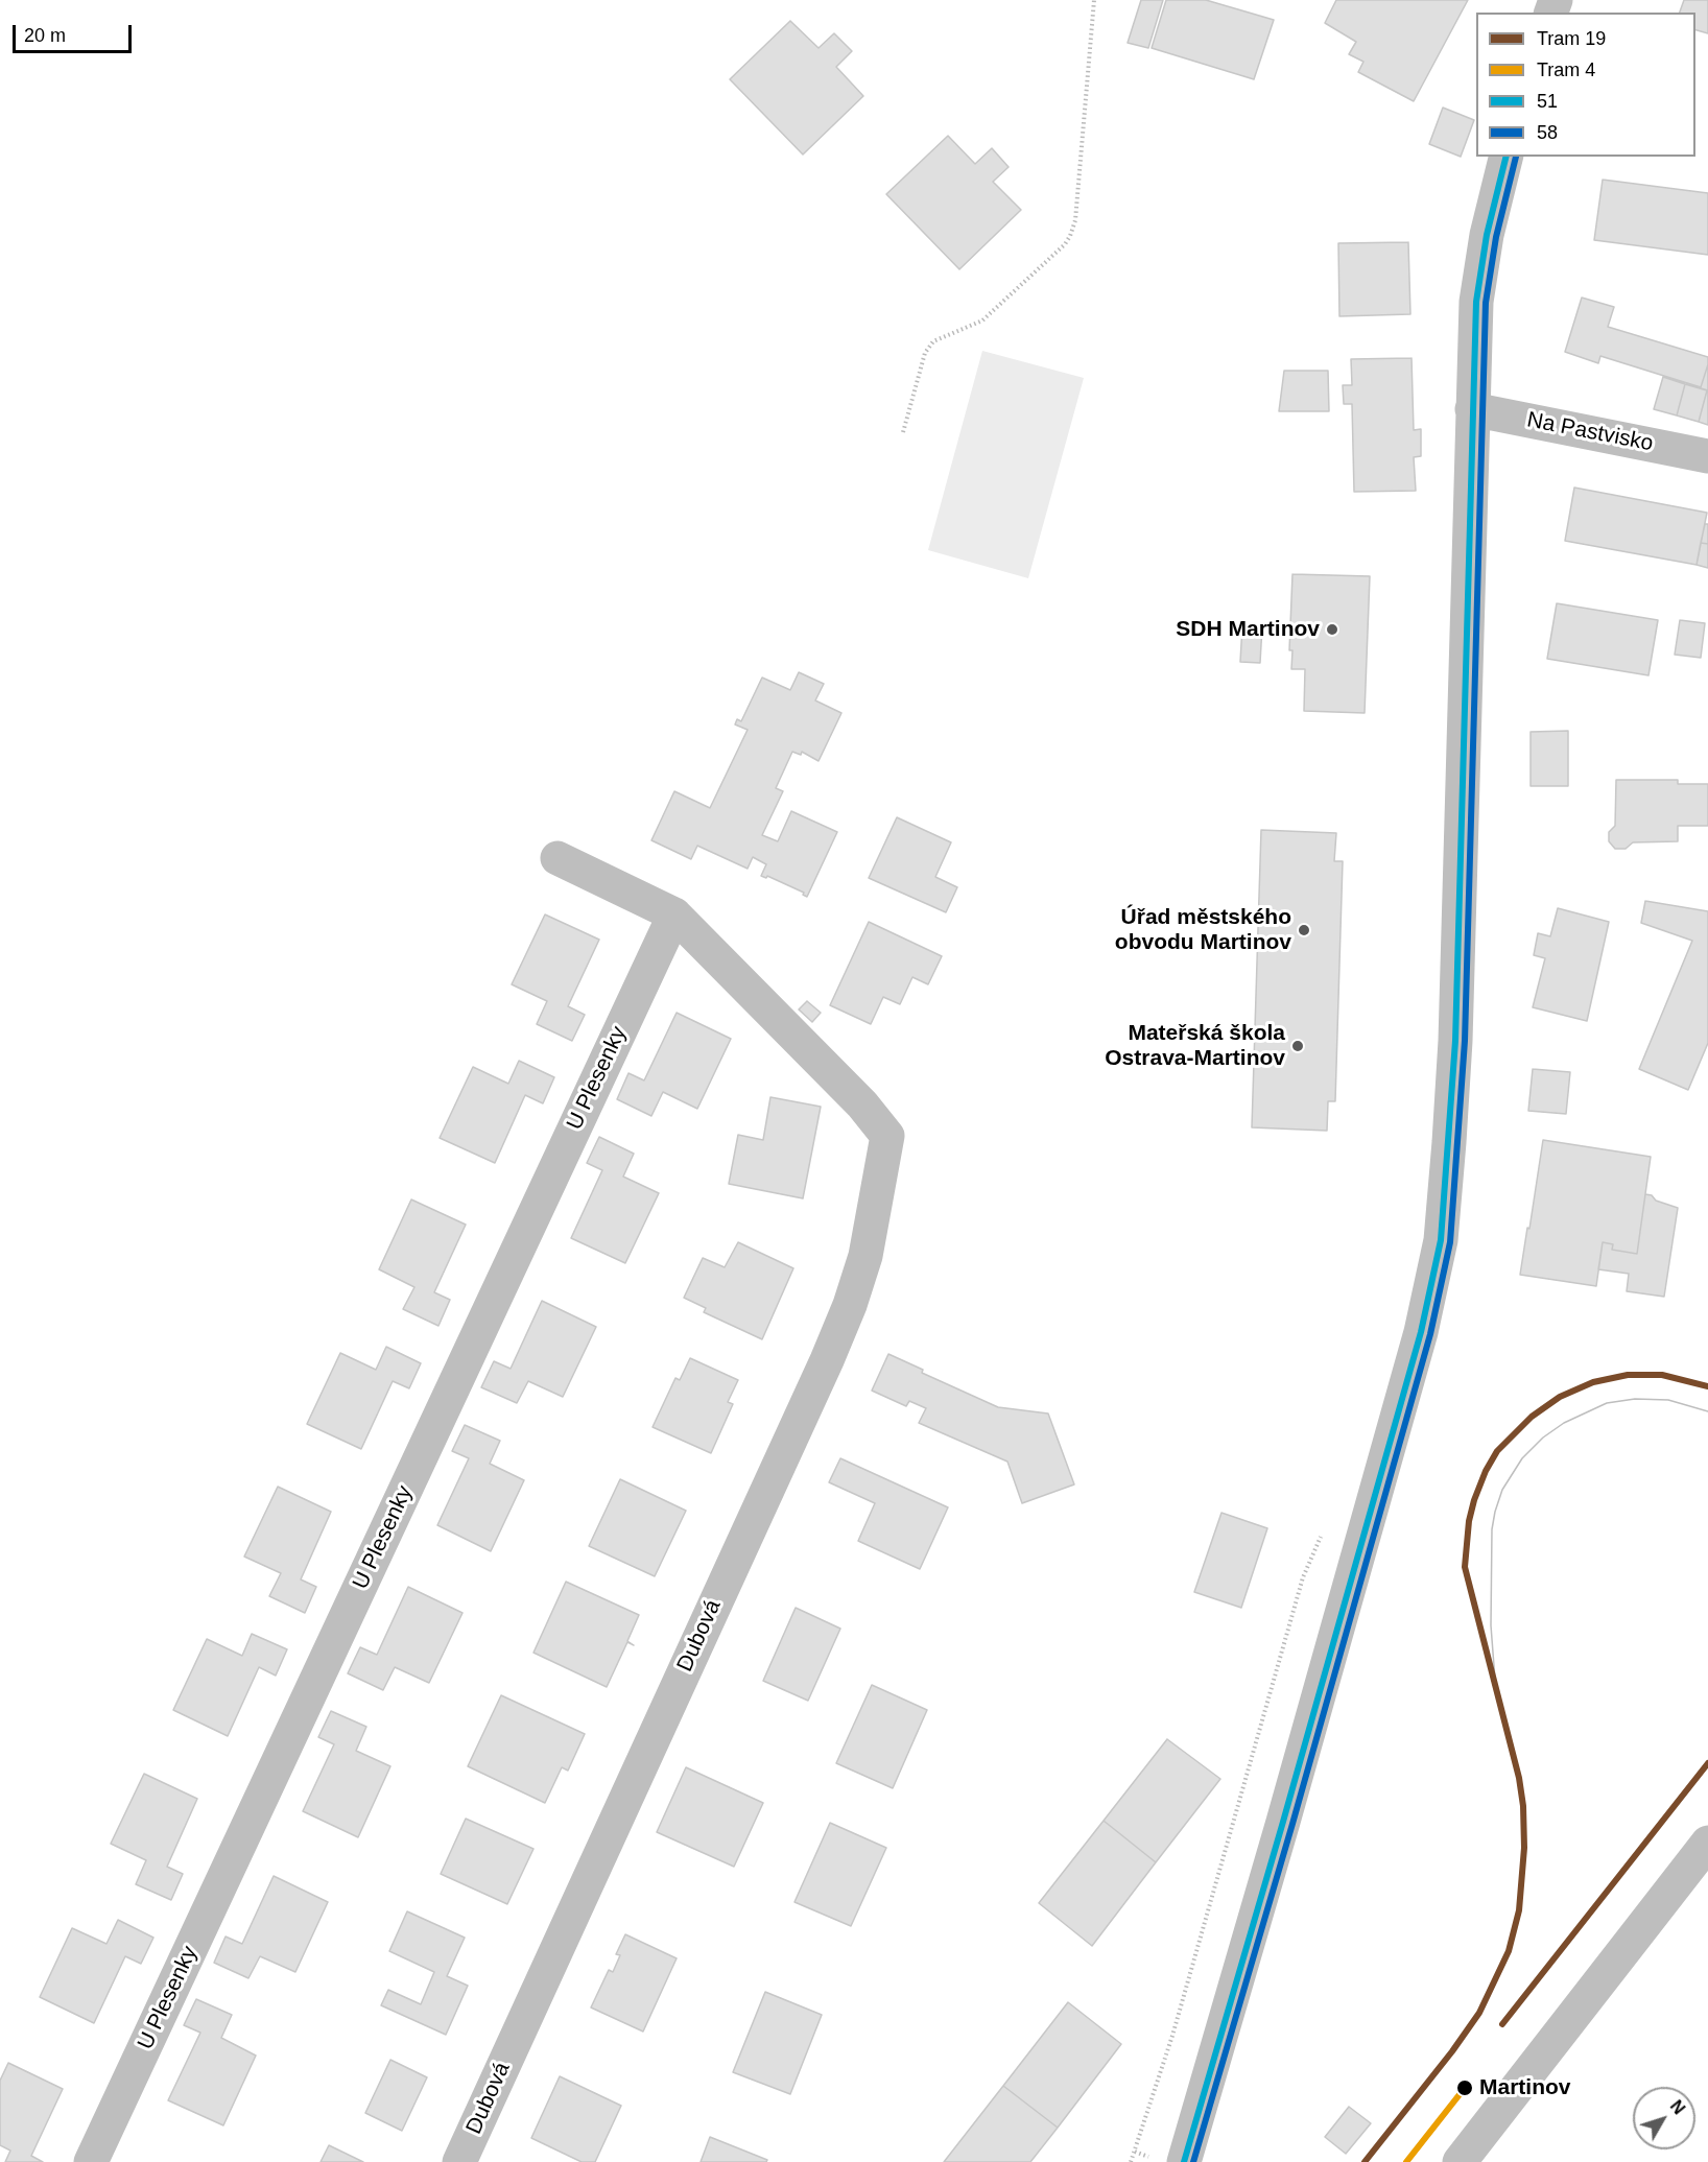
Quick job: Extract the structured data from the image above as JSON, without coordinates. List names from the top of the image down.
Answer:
{
  "streets": {
    "street": ["Na Pastvisko", "U Plesenky", "Dubová"]
  },
  "crossings": [
    ["U Plesenky", "Dubová"]
  ],
  "places": [
    "SDH Martinov",
    "Úřad městského obvodu Martinov",
    "Mateřská škola Ostrava-Martinov",
    "Martinov"
  ],
  "lines": [
    "transit line 51",
    "transit line 58",
    "tram line 19",
    "tram line 4"
  ],
  "legend": [
    "Tram 19",
    "Tram 4",
    "51",
    "58"
  ],
  "scale_bar": "20 m",
  "north": "top right"
}
